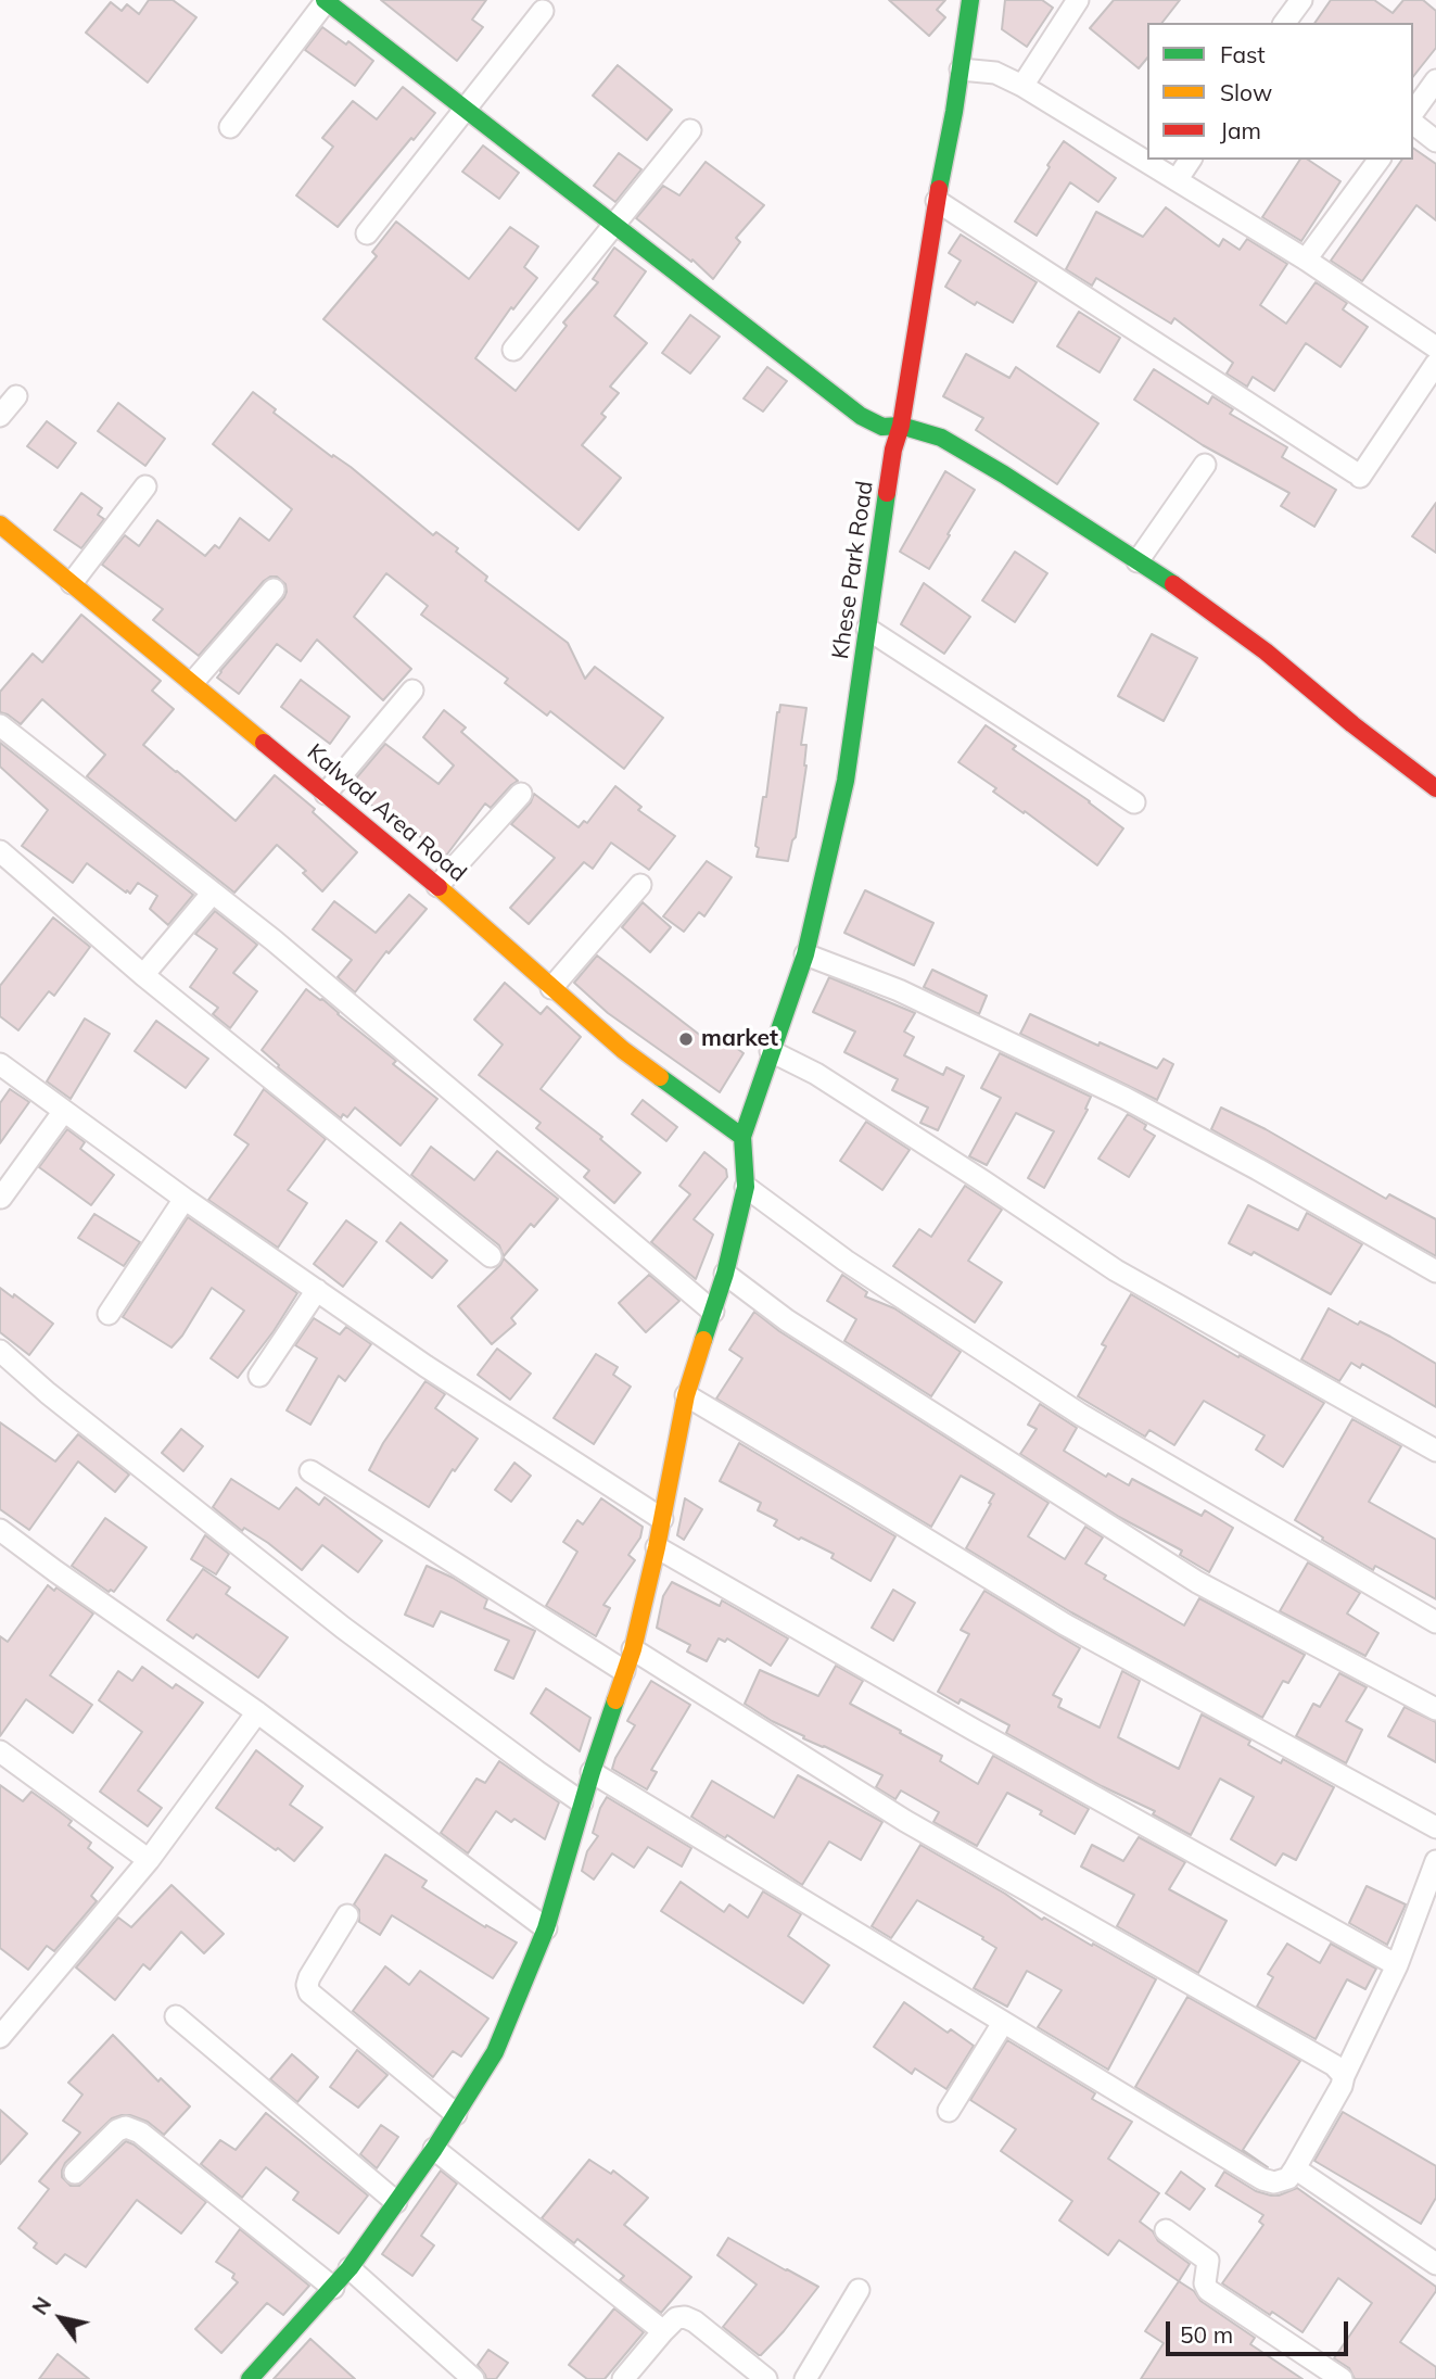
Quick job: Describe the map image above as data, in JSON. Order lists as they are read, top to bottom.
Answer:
{
  "streets": {
    "street": ["Khese Park Road", "Kalwad Area Road"]
  },
  "crossings": [
    ["Khese Park Road", "Kalwad Area Road"]
  ],
  "places": ["market"],
  "legend": ["Fast", "Slow", "Jam"],
  "scale_bar": "50 m",
  "north": "top left"
}
